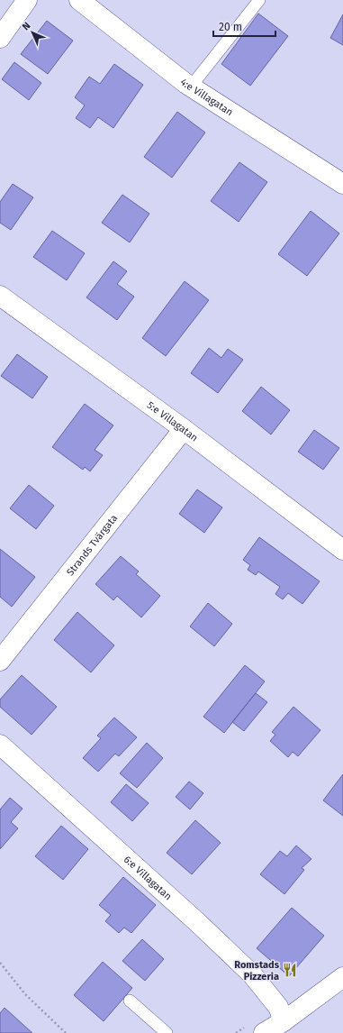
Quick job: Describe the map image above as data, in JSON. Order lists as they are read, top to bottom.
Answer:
{
  "streets": {
    "street": [
      "4:e Villagatan",
      "5:e Villagatan",
      "Strands Tvärgata",
      "6:e Villagatan"
    ]
  },
  "crossings": [
    ["5:e Villagatan", "Strands Tvärgata"]
  ],
  "places": {
    "restaurant": ["Romstads Pizzeria"]
  },
  "scale_bar": "20 m",
  "north": "top left"
}
